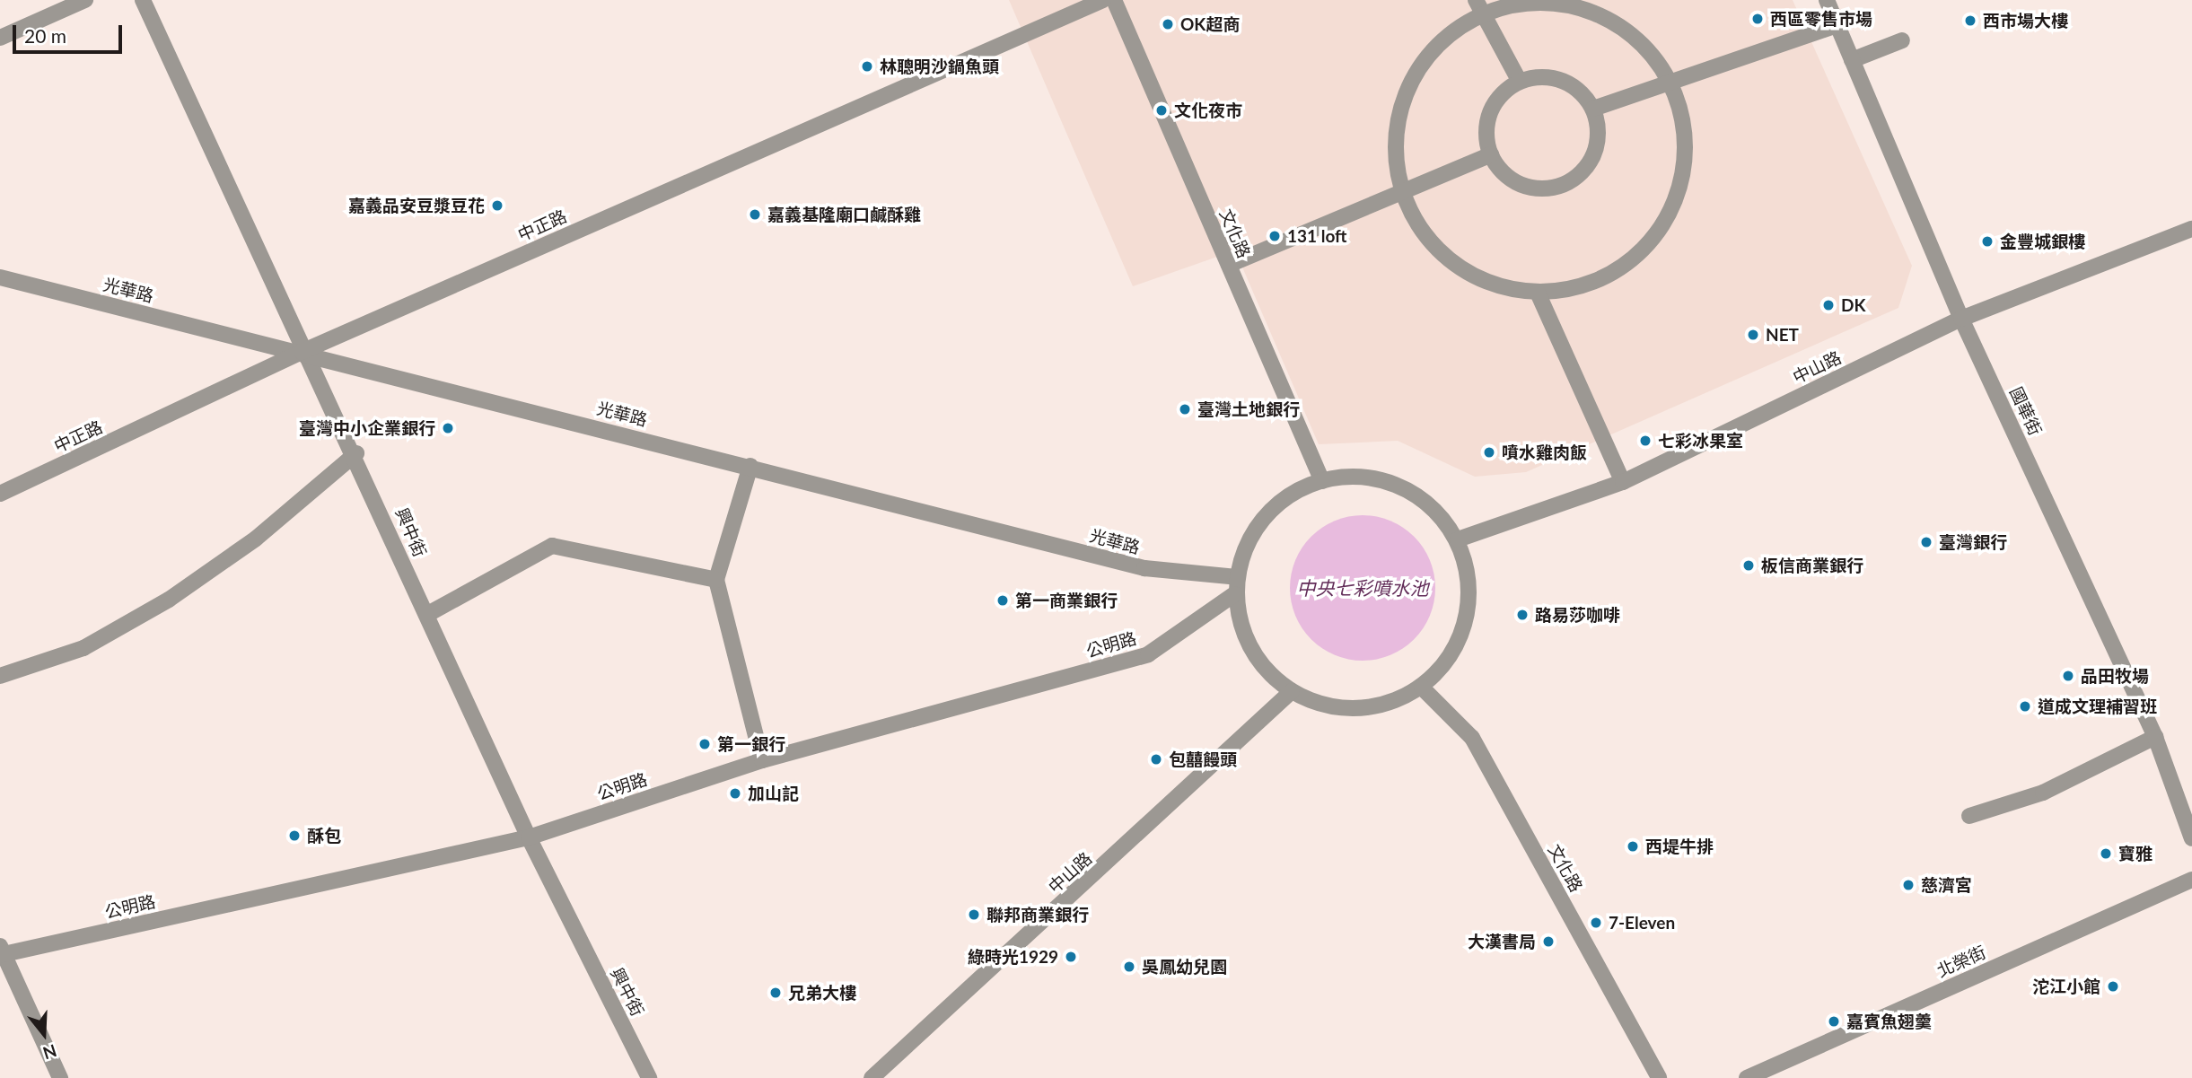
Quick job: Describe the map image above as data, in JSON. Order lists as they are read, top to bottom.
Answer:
{
  "streets": {
    "street": [
      "中正路",
      "文化路",
      "光華路",
      "中山路",
      "國華街",
      "興中街",
      "公明路",
      "北榮街"
    ]
  },
  "crossings": [
    ["中正路", "光華路"],
    ["中正路", "興中街"],
    ["光華路", "興中街"],
    ["中山路", "國華街"],
    ["興中街", "公明路"]
  ],
  "water": ["中央七彩噴水池"],
  "places": [
    "西區零售市場",
    "西市場大樓",
    "OK超商",
    "林聰明沙鍋魚頭",
    "文化夜市",
    "嘉義品安豆漿豆花",
    "嘉義基隆廟口鹹酥雞",
    "131 loft",
    "金豐城銀樓",
    "DK",
    "NET",
    "臺灣土地銀行",
    "臺灣中小企業銀行",
    "七彩冰果室",
    "噴水雞肉飯",
    "臺灣銀行",
    "板信商業銀行",
    "第一商業銀行",
    "路易莎咖啡",
    "品田牧場",
    "道成文理補習班",
    "第一銀行",
    "包囍饅頭",
    "加山記",
    "酥包",
    "西堤牛排",
    "寶雅",
    "慈濟宮",
    "聯邦商業銀行",
    "7-Eleven",
    "大漢書局",
    "綠時光1929",
    "吳鳳幼兒園",
    "沱江小館",
    "兄弟大樓",
    "嘉賓魚翅羹"
  ],
  "scale_bar": "20 m",
  "north": "bottom"
}
